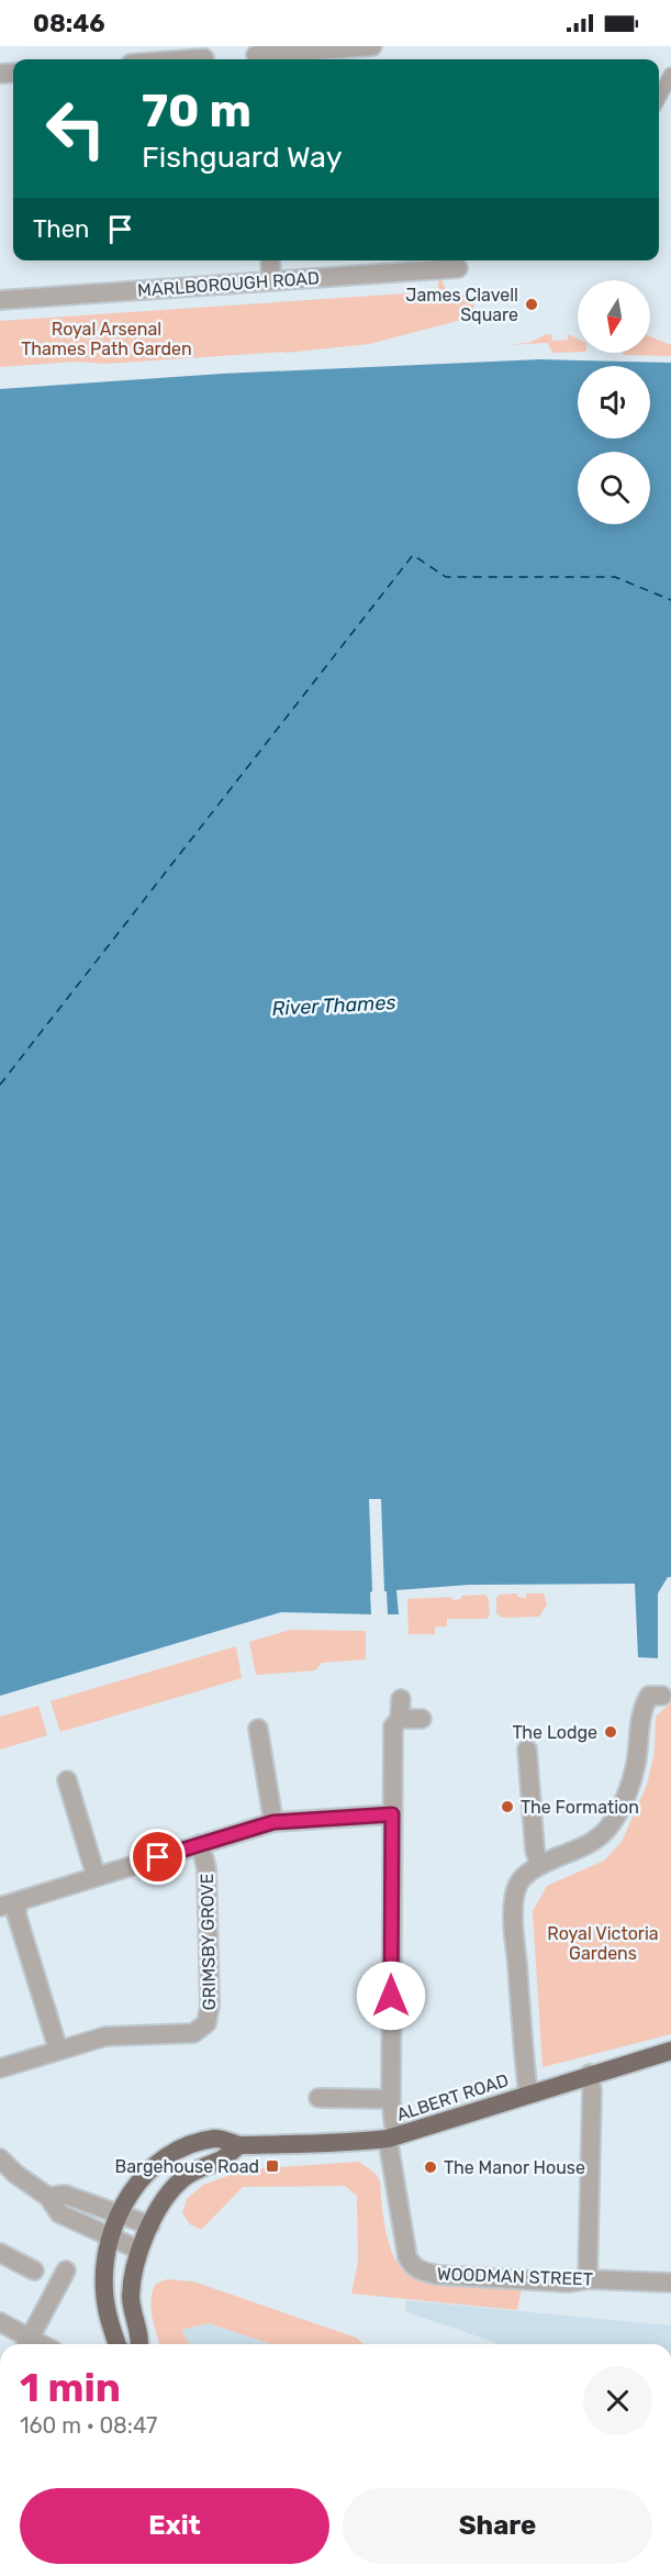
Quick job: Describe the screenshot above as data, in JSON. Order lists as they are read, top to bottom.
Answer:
{
  "streets": {
    "highway": ["ALBERT ROAD"],
    "street": ["MARLBOROUGH ROAD", "GRIMSBY GROVE", "WOODMAN STREET"]
  },
  "crossings": [
    ["ALBERT ROAD", "WOODMAN STREET"]
  ],
  "water": ["River Thames"],
  "parks": ["Royal Arsenal Thames Path Garden", "Royal Victoria Gardens"],
  "places": {
    "other": [
      "James Clavell Square",
      "The Lodge",
      "The Formation",
      "The Manor House"
    ],
    "transit": ["Bargehouse Road"]
  },
  "north": "bottom",
  "page": {
    "status": "08:46",
    "turn": ["70 m", "Fishguard Way"],
    "then": "Then",
    "heading": ["1 min", "160 m · 08:47"],
    "buttons": ["Exit", "Share"]
  }
}
